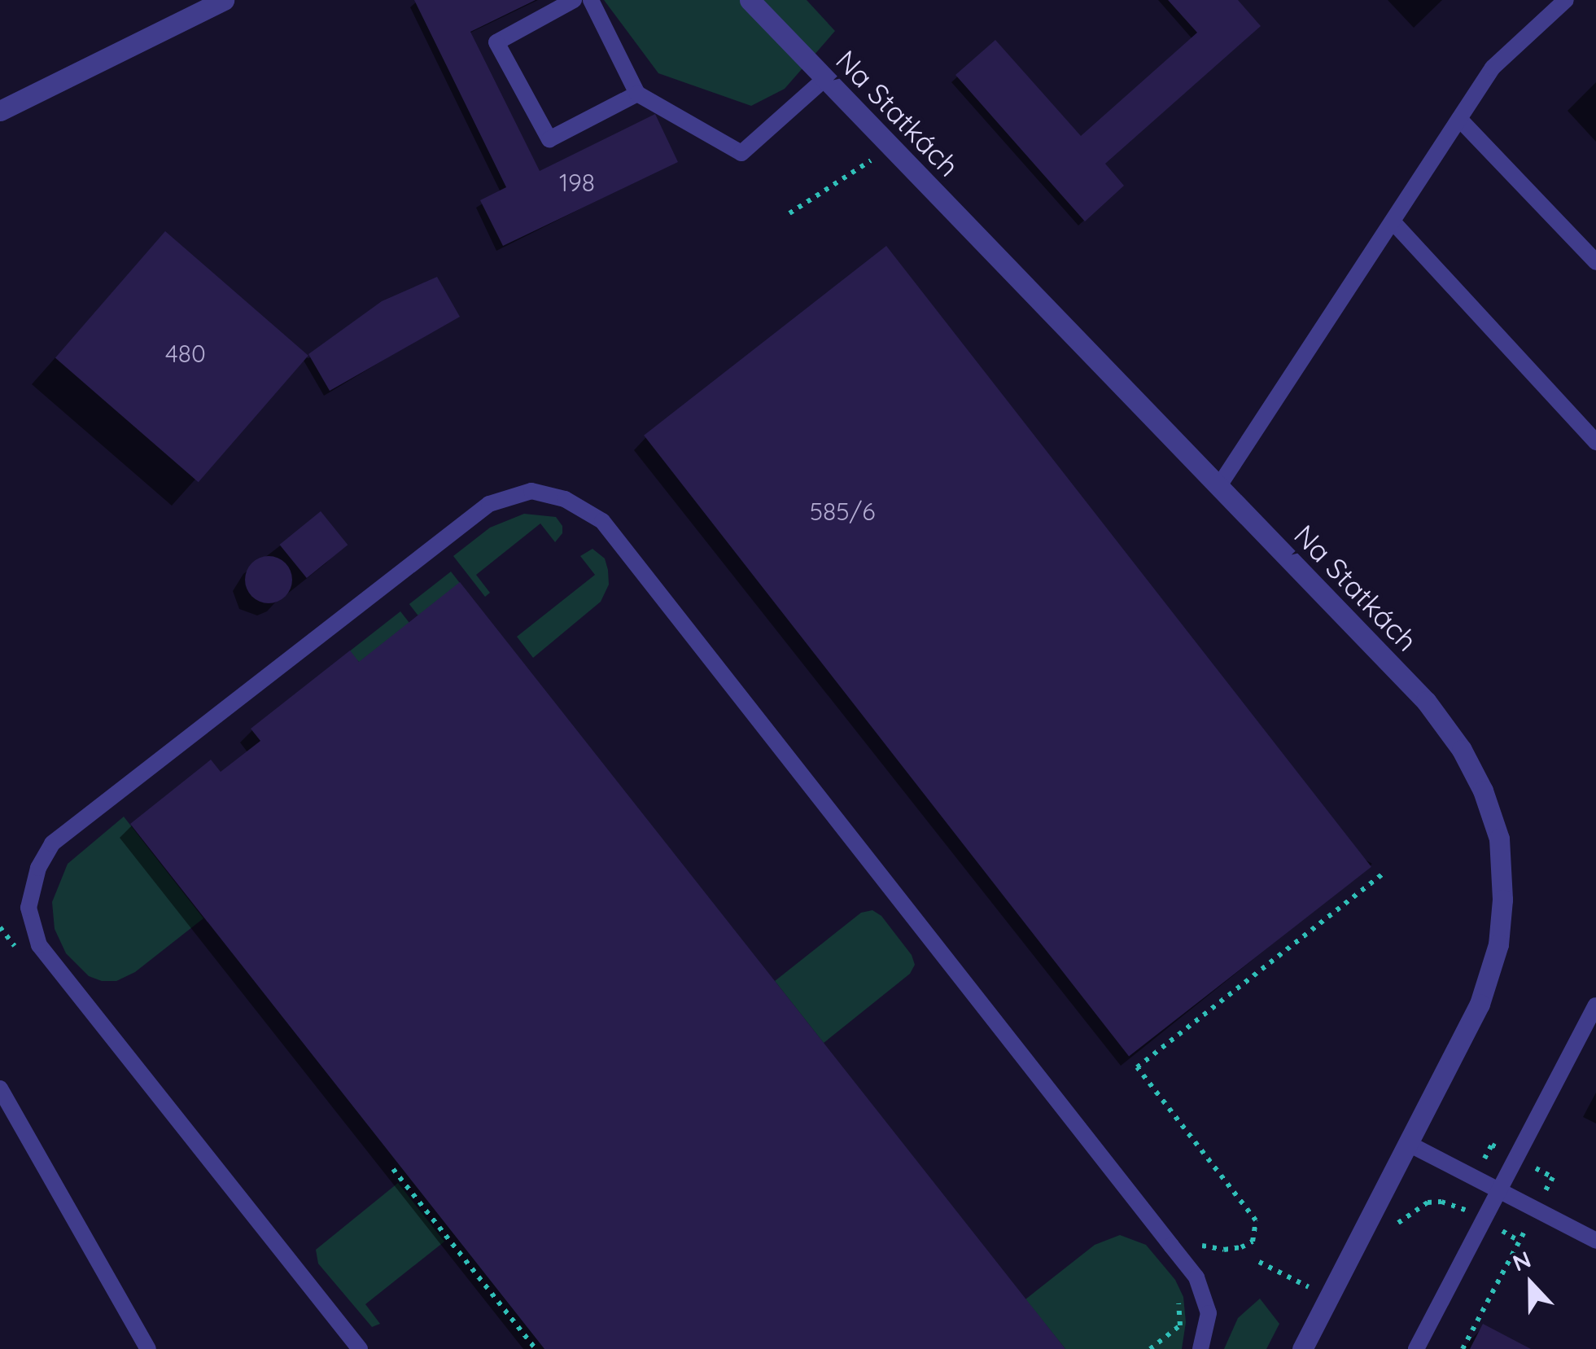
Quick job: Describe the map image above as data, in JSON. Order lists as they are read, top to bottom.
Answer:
{
  "streets": {
    "street": ["Na Statkách"]
  },
  "house_numbers": ["198", "480", "585/6"],
  "north": "top"
}
